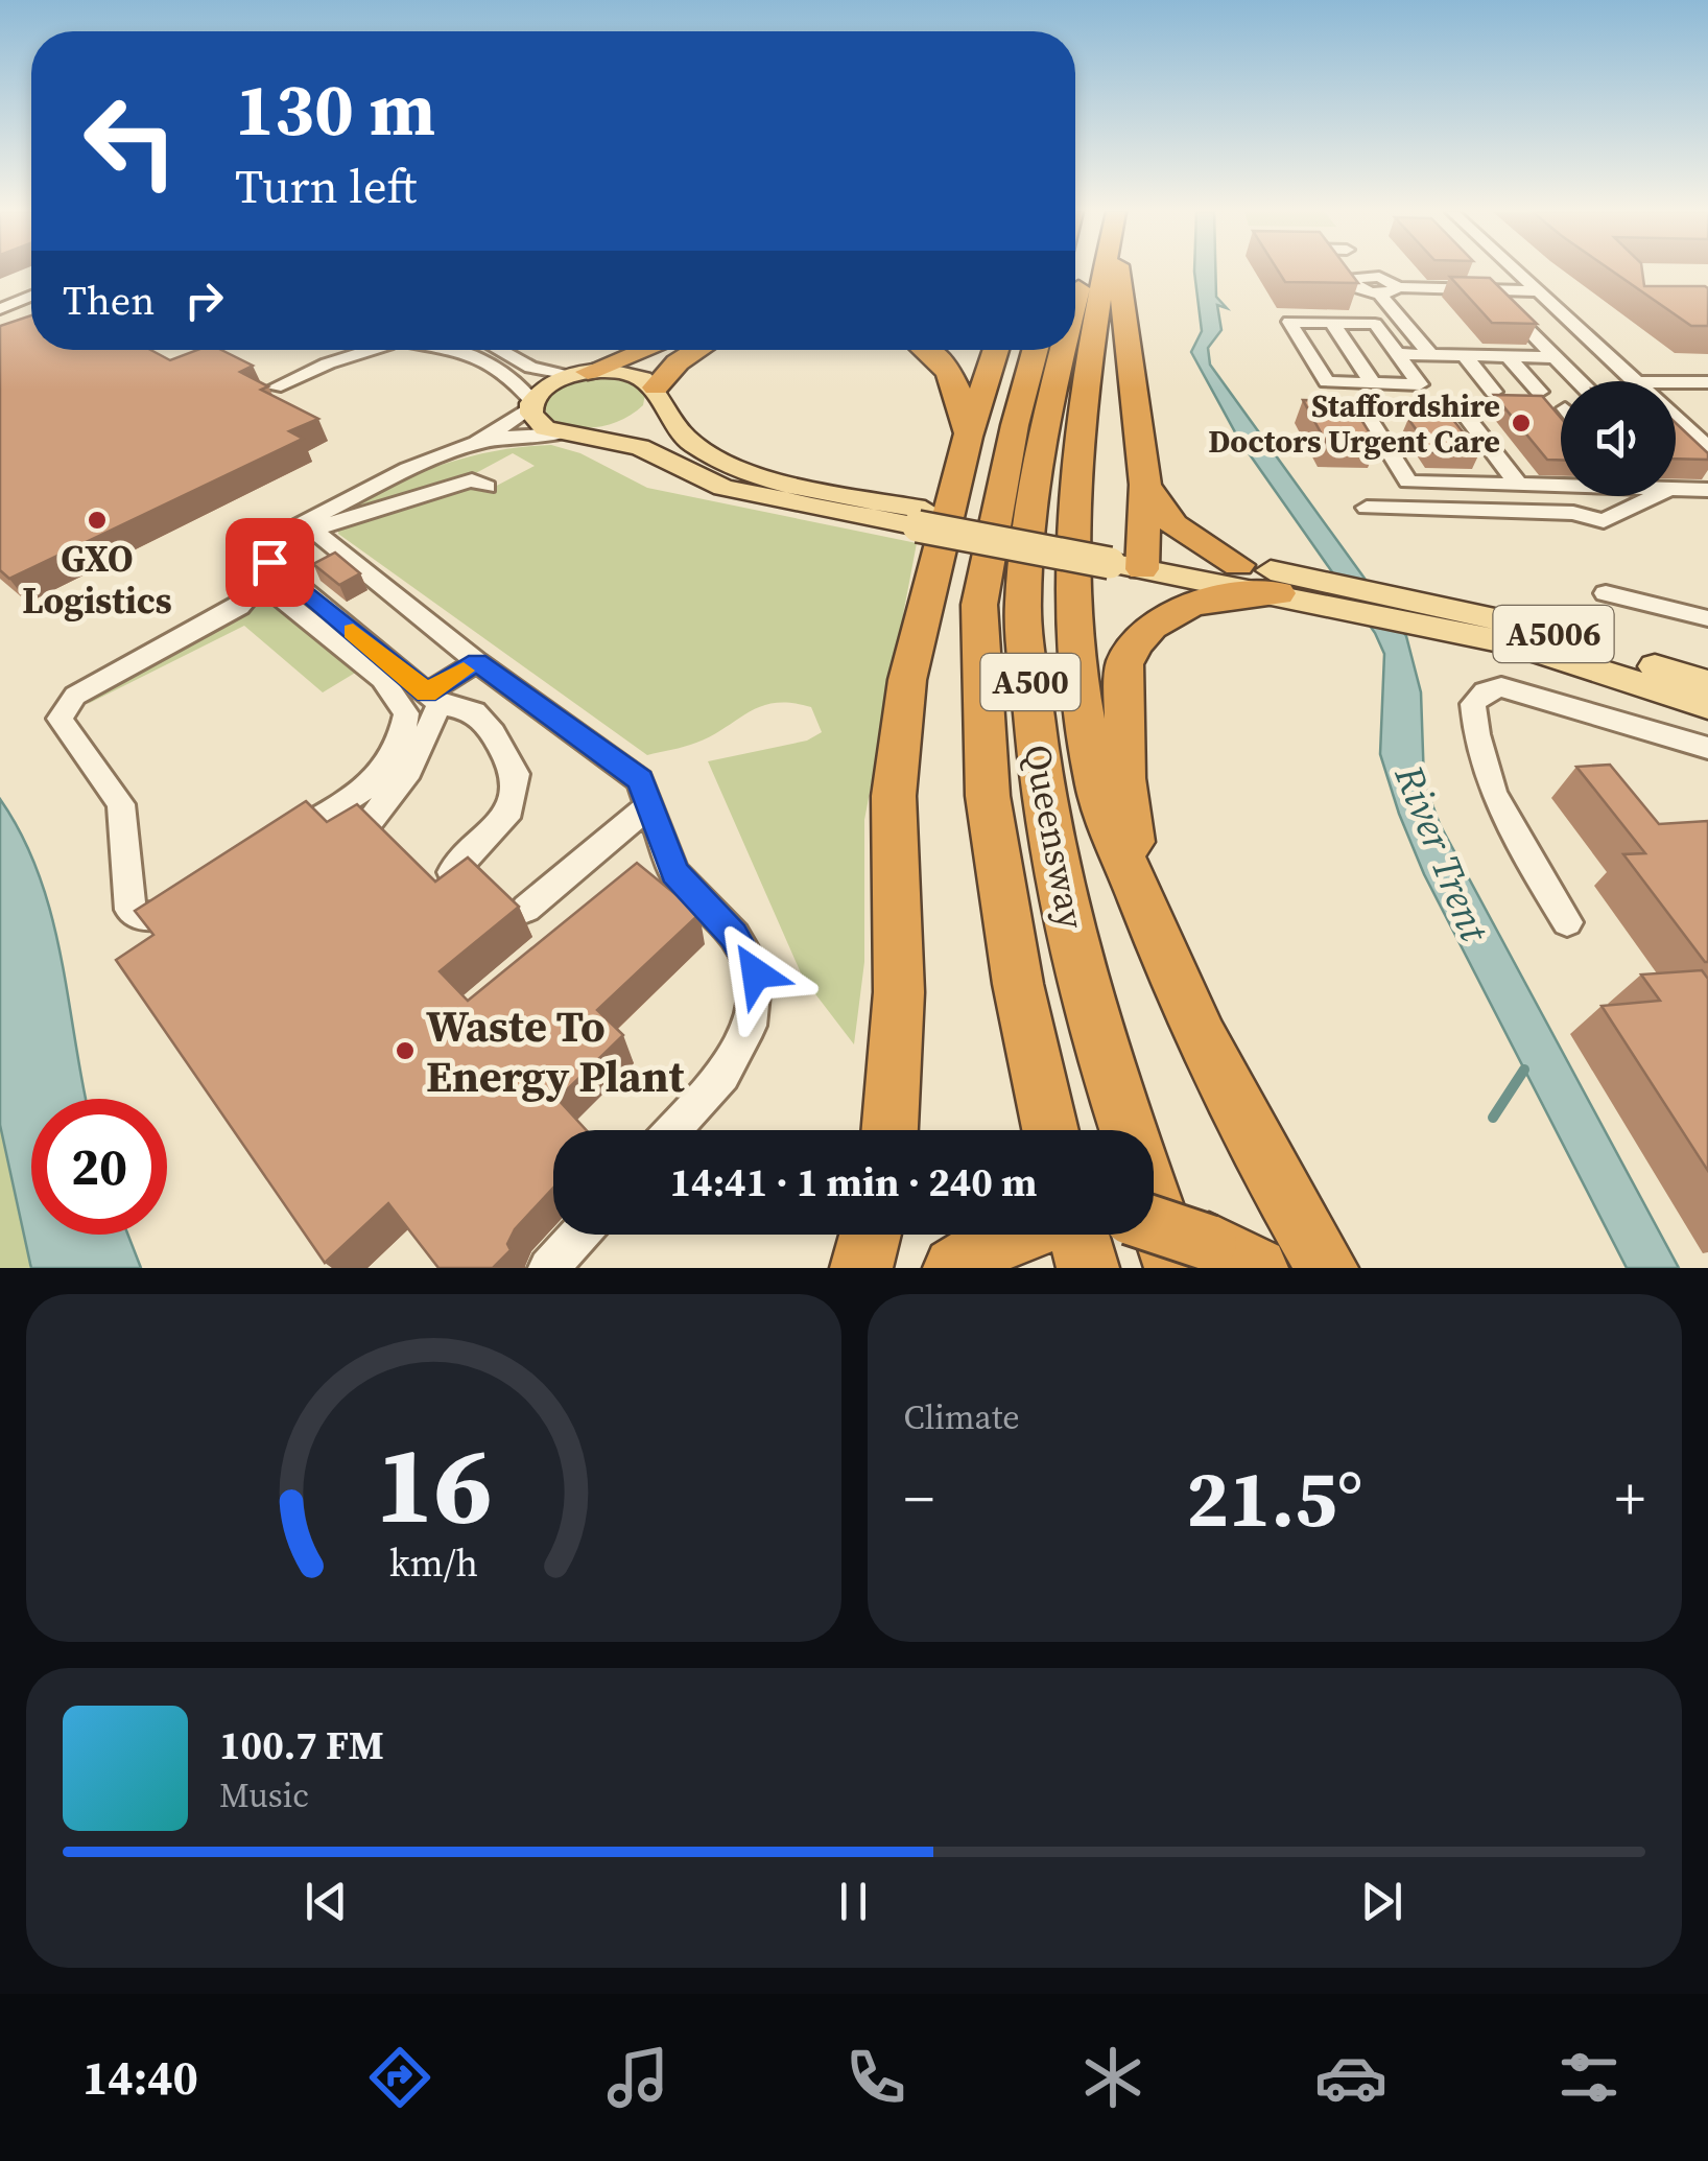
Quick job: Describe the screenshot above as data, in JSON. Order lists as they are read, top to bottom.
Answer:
{
  "streets": {
    "highway": ["A500", "Queensway"],
    "main road": ["A5006"]
  },
  "water": ["River Trent"],
  "places": ["Staffordshire Doctors Urgent Care", "GXO Logistics", "Waste To Energy Plant"],
  "page": {
    "turn": ["130 m", "Turn left"],
    "then": "Then",
    "limit": "20",
    "trip": "14:41 · 1 min · 240 m",
    "tile": "Climate",
    "heat": ["−", "21.5°", "+"],
    "song": ["100.7 FM", "Music"],
    "tabs": "14:40",
    "gauge": ["16", "km/h"]
  }
}
